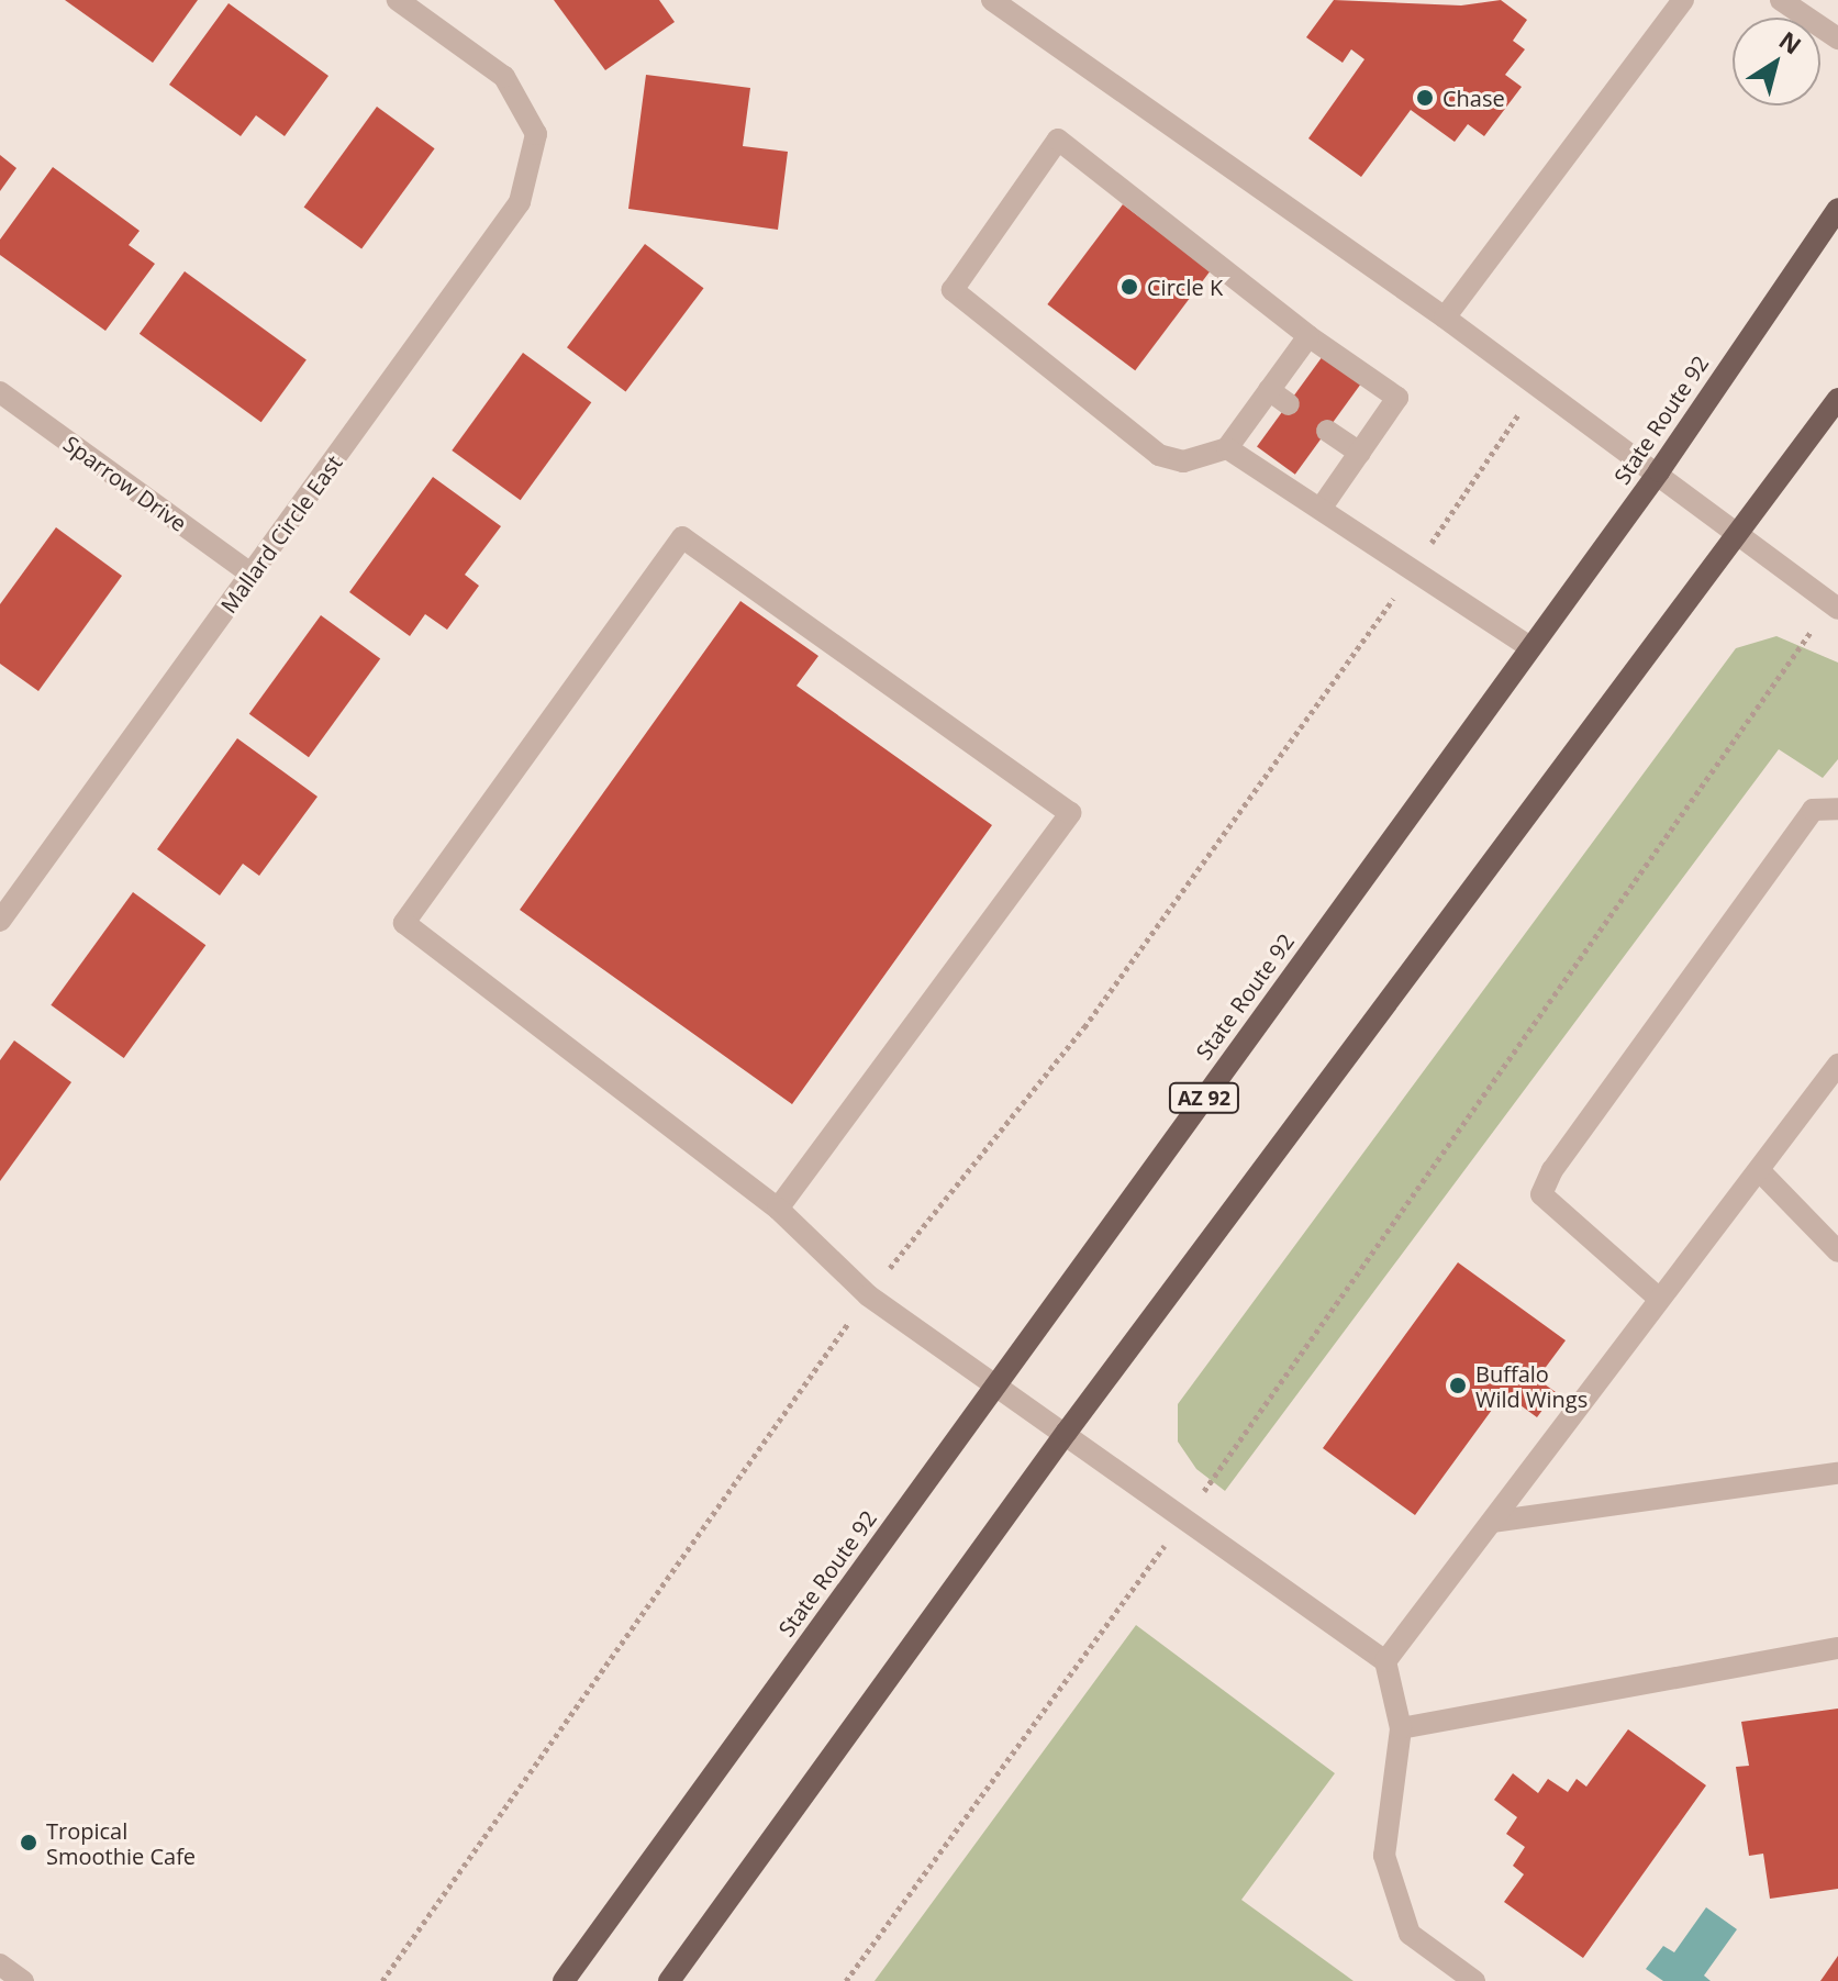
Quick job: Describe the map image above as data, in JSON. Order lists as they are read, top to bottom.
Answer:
{
  "streets": {
    "main road": ["State Route 92", "AZ 92"],
    "street": ["Sparrow Drive", "Mallard Circle East"]
  },
  "crossings": [
    ["Sparrow Drive", "Mallard Circle East"]
  ],
  "places": [
    "Chase",
    "Circle K",
    "Buffalo Wild Wings",
    "Tropical Smoothie Cafe"
  ],
  "north": "top right"
}
